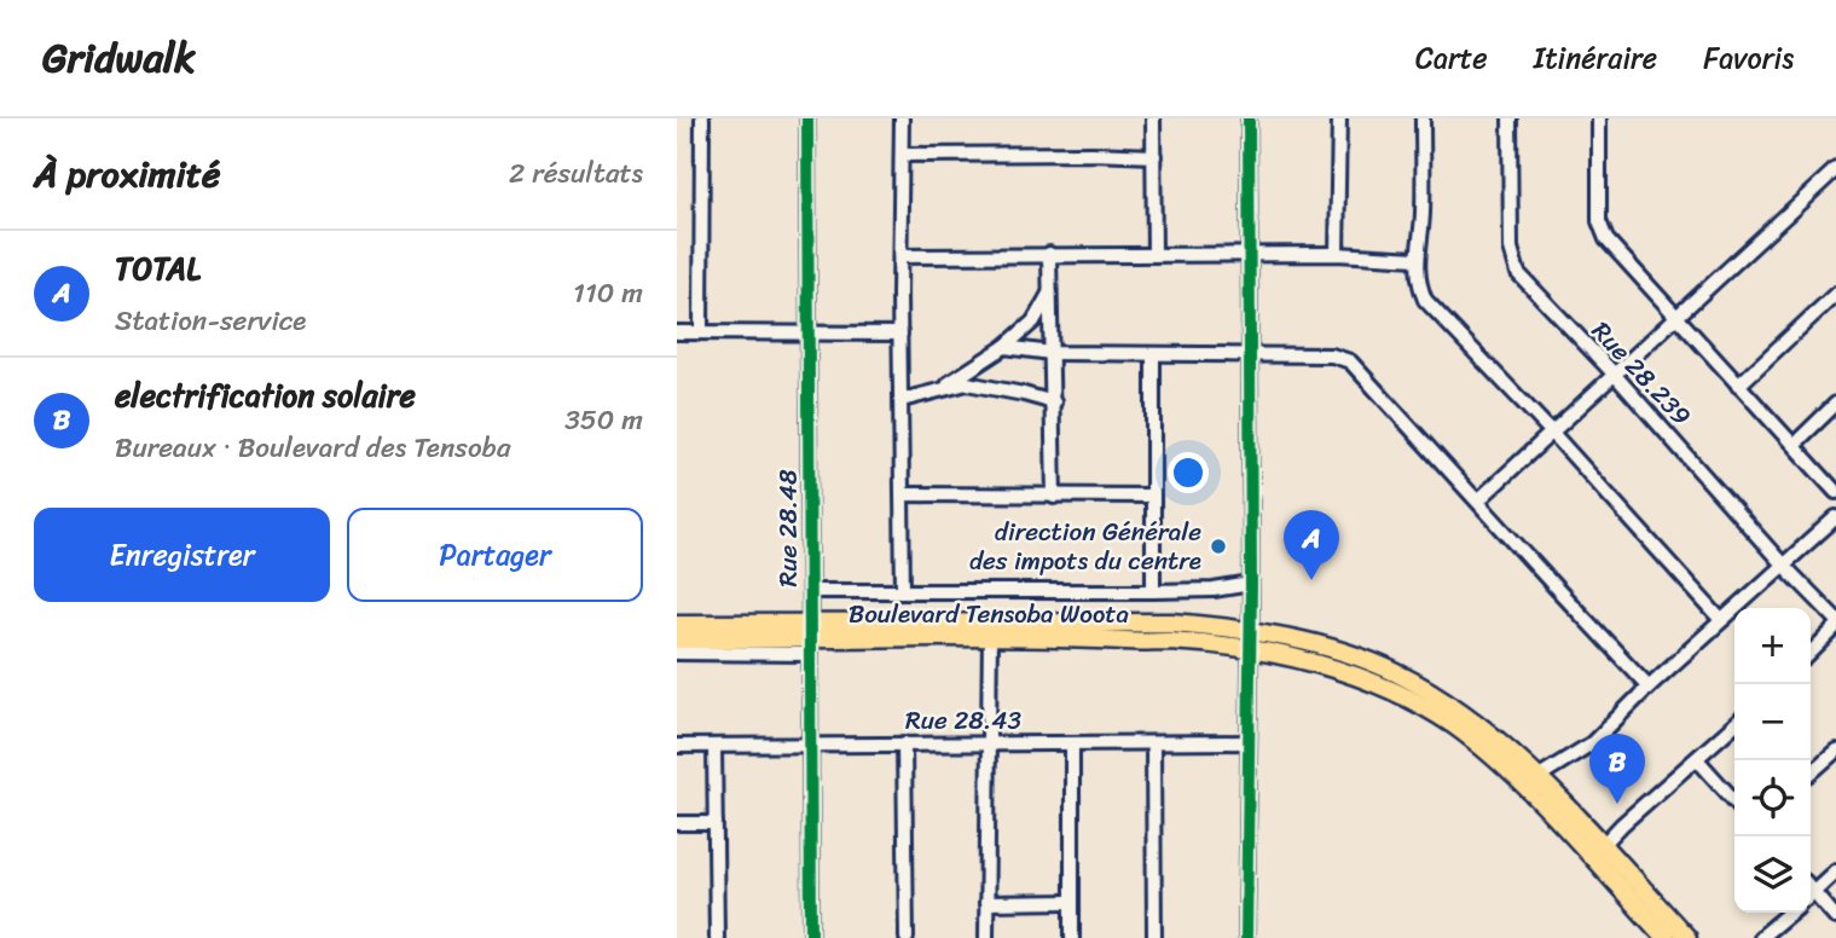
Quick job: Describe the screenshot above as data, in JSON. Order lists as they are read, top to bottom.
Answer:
{
  "streets": {
    "main road": ["Boulevard Tensoba Woota"],
    "street": ["Rue 28.239", "Rue 28.48", "Rue 28.43"]
  },
  "crossings": [
    ["Rue 28.48", "Boulevard Tensoba Woota"],
    ["Rue 28.48", "Rue 28.43"]
  ],
  "places": ["direction Générale des impots du centre"],
  "page": {
    "header": "Gridwalk",
    "nav": ["Carte", "Itinéraire", "Favoris"],
    "heading": ["À proximité", "2 résultats"],
    "list": [
      {
        "mark": "A",
        "name": "TOTAL",
        "note": "Station-service",
        "value": "110 m"
      },
      {
        "mark": "B",
        "name": "electrification solaire",
        "note": "Bureaux · Boulevard des Tensoba",
        "value": "350 m"
      }
    ],
    "buttons": ["Enregistrer", "Partager"],
    "pins": ["A", "B"],
    "map_buttons": ["+", "−"]
  }
}
